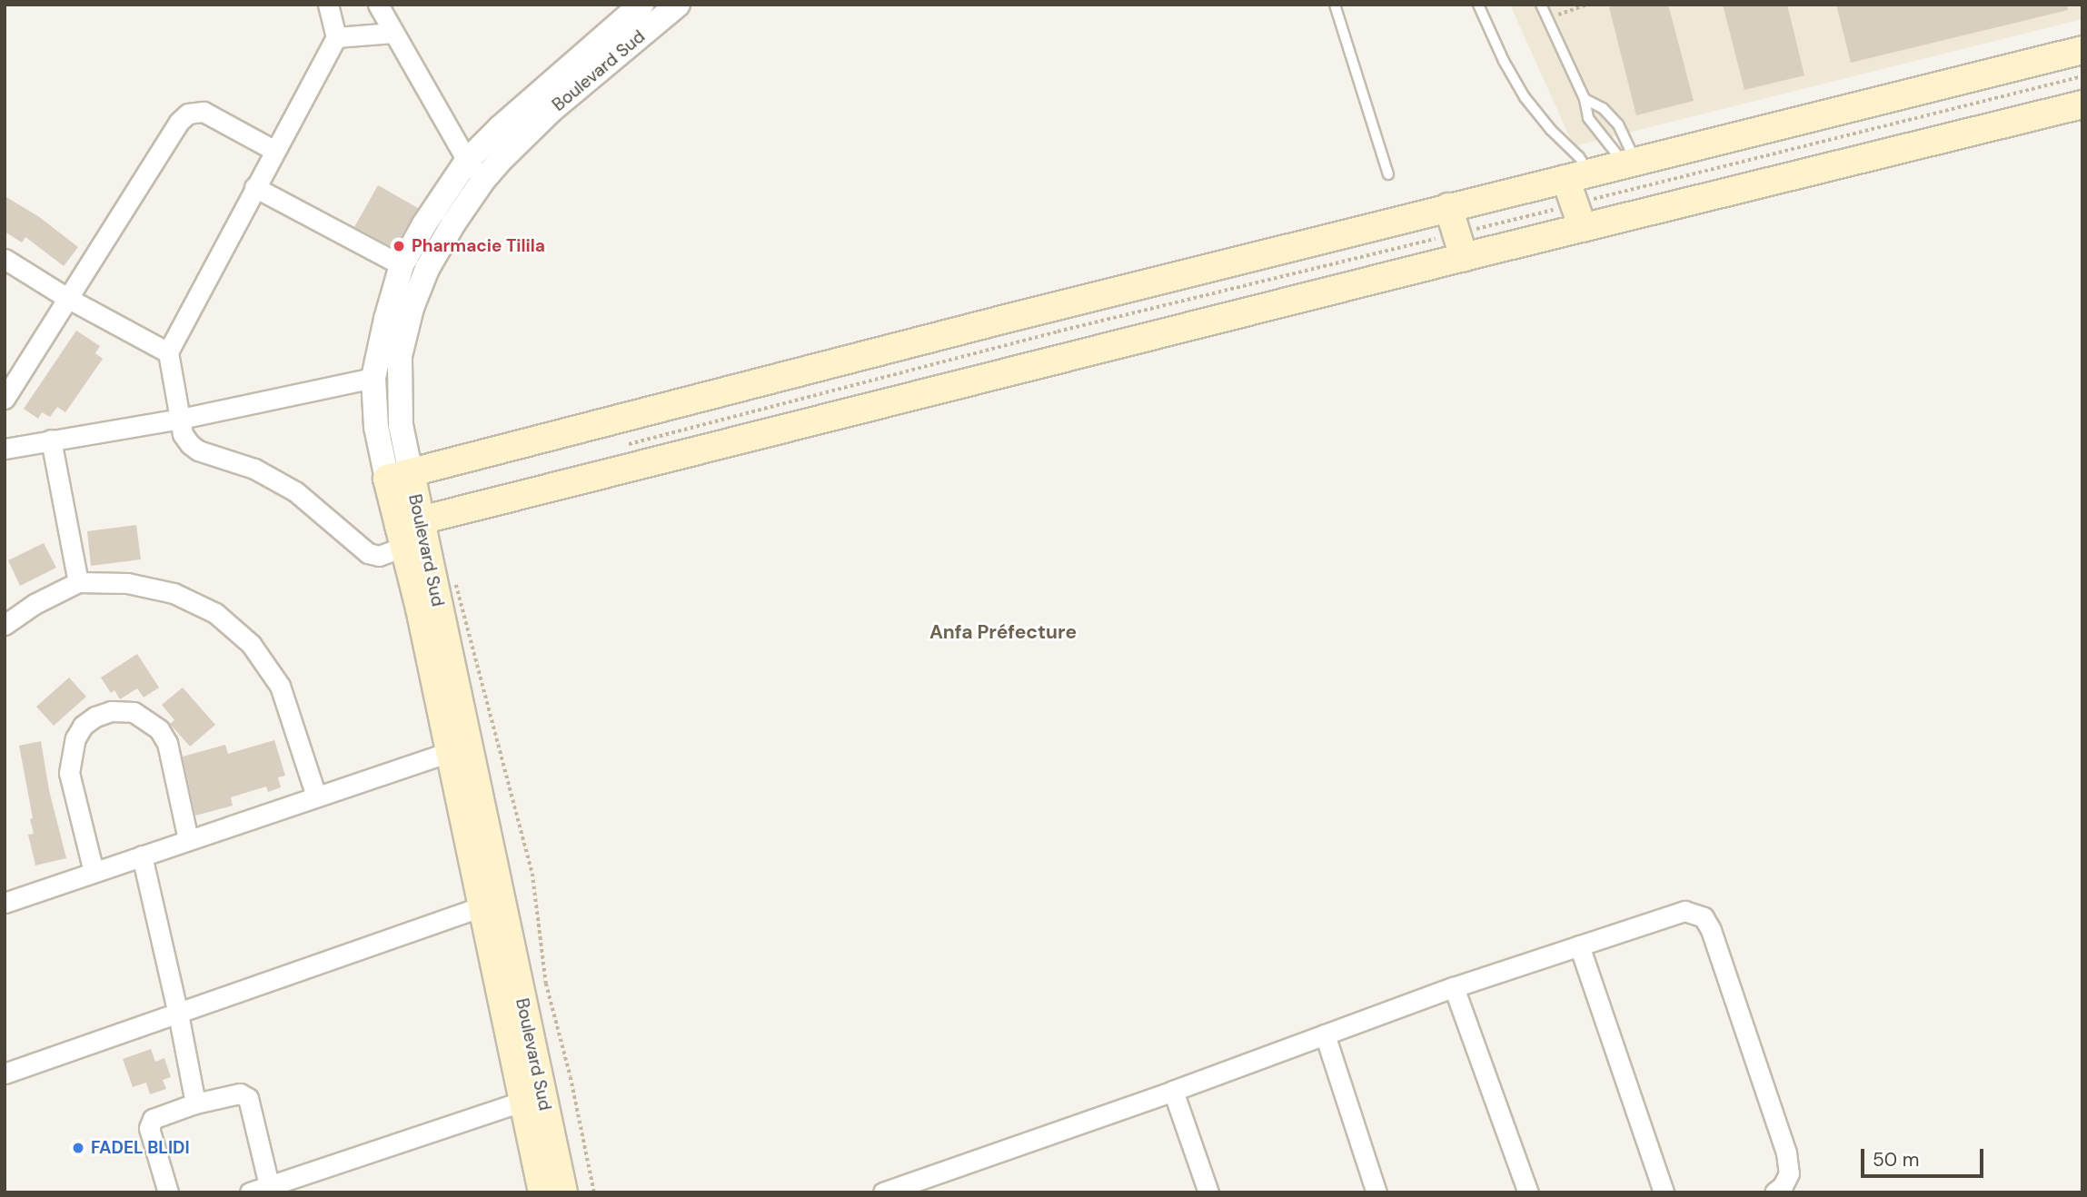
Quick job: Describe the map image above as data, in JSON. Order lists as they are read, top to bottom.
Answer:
{
  "streets": {
    "main road": ["Boulevard Sud"]
  },
  "districts": ["Anfa Préfecture"],
  "places": ["Pharmacie Tilila", "FADEL BLIDI"],
  "scale_bar": "50 m"
}
